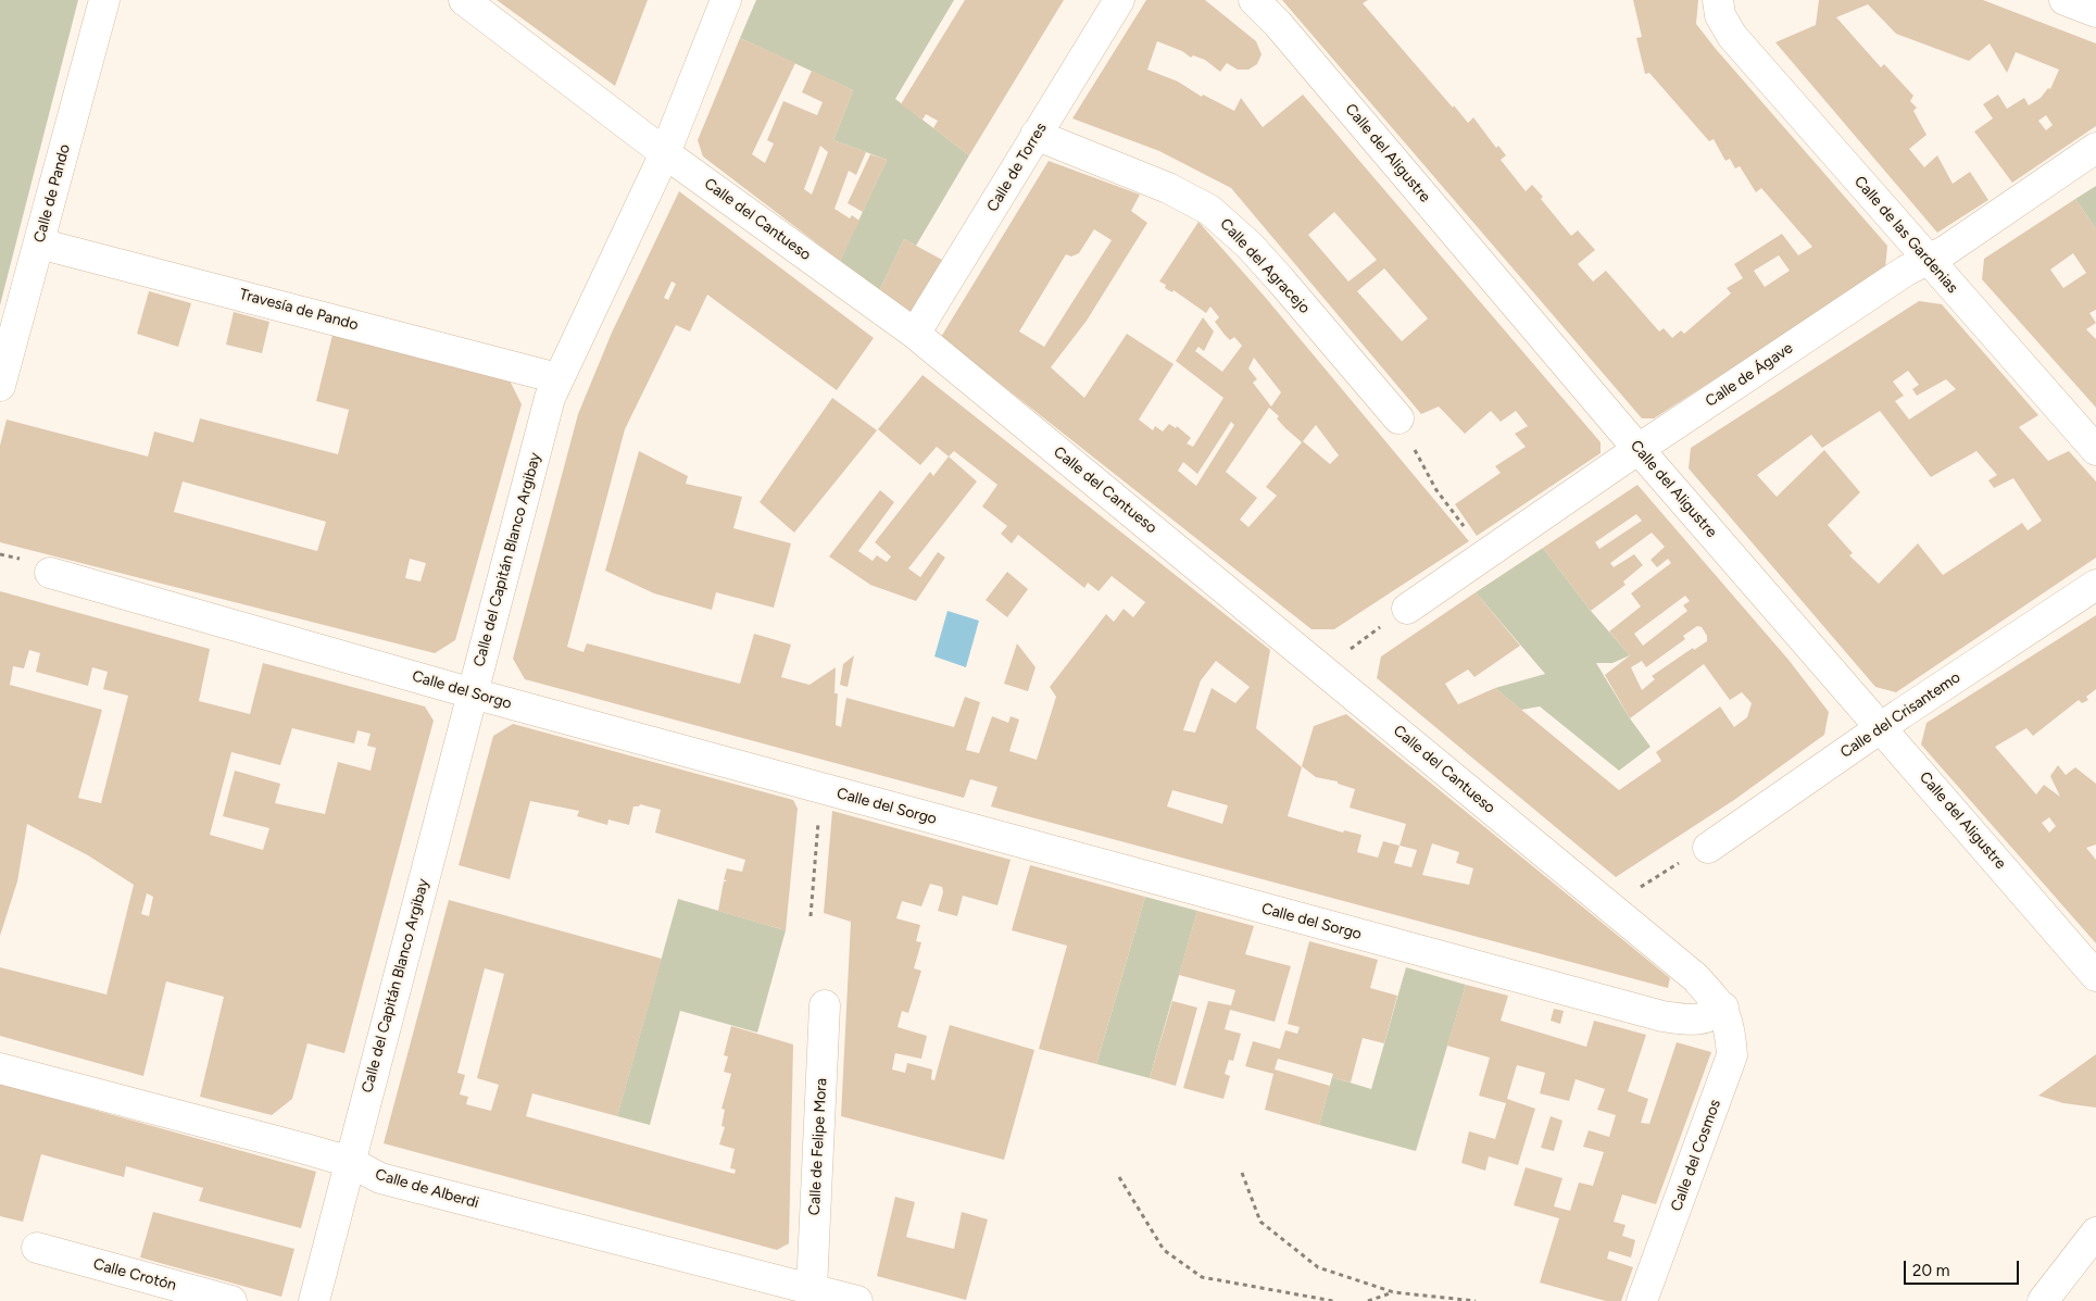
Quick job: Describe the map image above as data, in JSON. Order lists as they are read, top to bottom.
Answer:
{
  "streets": {
    "street": [
      "Calle del Aligustre",
      "Calle de Torres",
      "Calle de Pando",
      "Calle del Cantueso",
      "Calle de las Gardenias",
      "Calle del Agracejo",
      "Travesía de Pando",
      "Calle de Ágave",
      "Calle del Capitán Blanco Argibay",
      "Calle del Sorgo",
      "Calle del Crisantemo",
      "Calle de Felipe Mora",
      "Calle del Cosmos",
      "Calle de Alberdi",
      "Calle Crotón"
    ]
  },
  "crossings": [
    ["Calle del Aligustre", "Calle de Ágave"],
    ["Calle del Aligustre", "Calle del Crisantemo"],
    ["Calle de Torres", "Calle del Cantueso"],
    ["Calle de Torres", "Calle del Agracejo"],
    ["Calle de Pando", "Travesía de Pando"],
    ["Calle del Cantueso", "Calle del Capitán Blanco Argibay"],
    ["Calle del Cantueso", "Calle del Sorgo"],
    ["Calle del Cantueso", "Calle del Cosmos"],
    ["Calle de las Gardenias", "Calle de Ágave"],
    ["Travesía de Pando", "Calle del Capitán Blanco Argibay"],
    ["Calle del Capitán Blanco Argibay", "Calle del Sorgo"],
    ["Calle del Capitán Blanco Argibay", "Calle de Alberdi"],
    ["Calle del Sorgo", "Calle del Cosmos"],
    ["Calle de Felipe Mora", "Calle de Alberdi"]
  ],
  "scale_bar": "20 m"
}
